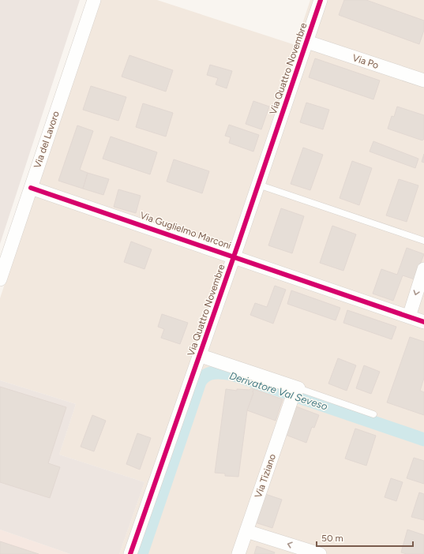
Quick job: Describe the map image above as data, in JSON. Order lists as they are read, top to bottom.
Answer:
{
  "streets": {
    "street": [
      "Via Po",
      "Via Quattro Novembre",
      "Via del Lavoro",
      "Via Guglielmo Marconi",
      "Via Tiziano"
    ]
  },
  "crossings": [
    ["Via Po", "Via Quattro Novembre"],
    ["Via Quattro Novembre", "Via Guglielmo Marconi"],
    ["Via del Lavoro", "Via Guglielmo Marconi"]
  ],
  "water": ["Derivatore Val Seveso"],
  "scale_bar": "50 m"
}
